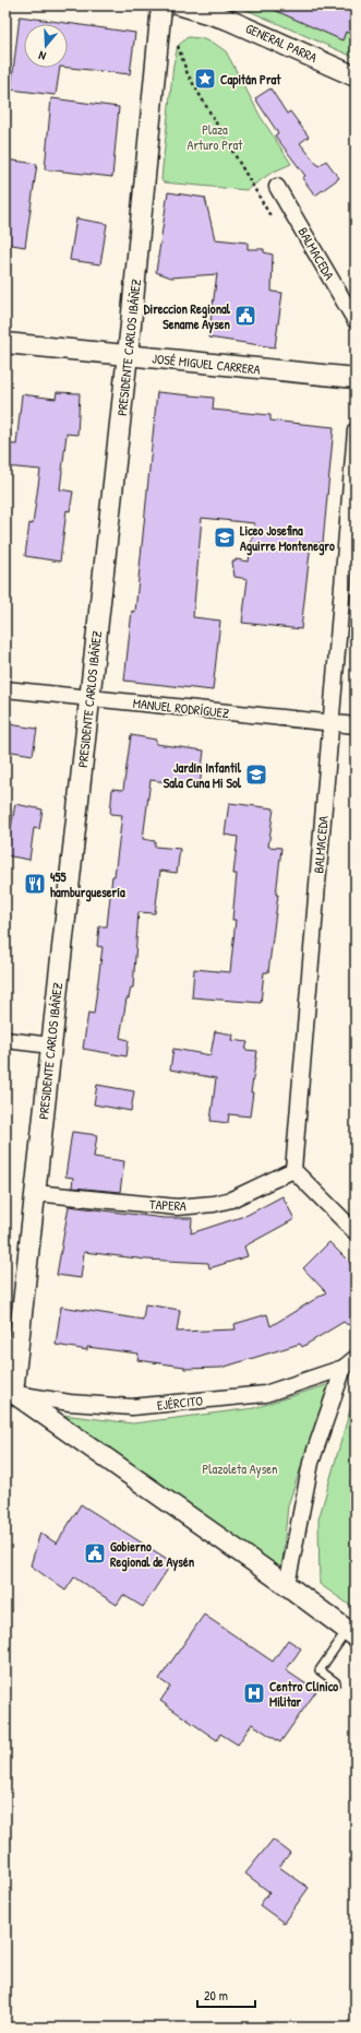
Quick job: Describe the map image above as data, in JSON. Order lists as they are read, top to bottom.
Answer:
{
  "streets": {
    "street": [
      "GENERAL PARRA",
      "BALMACEDA",
      "PRESIDENTE CARLOS IBÁÑEZ",
      "JOSÉ MIGUEL CARRERA",
      "MANUEL RODRÍGUEZ",
      "TAPERA",
      "EJÉRCITO"
    ]
  },
  "crossings": [
    ["BALMACEDA", "MANUEL RODRÍGUEZ"],
    ["BALMACEDA", "TAPERA"],
    ["PRESIDENTE CARLOS IBÁÑEZ", "JOSÉ MIGUEL CARRERA"],
    ["PRESIDENTE CARLOS IBÁÑEZ", "MANUEL RODRÍGUEZ"],
    ["PRESIDENTE CARLOS IBÁÑEZ", "TAPERA"],
    ["PRESIDENTE CARLOS IBÁÑEZ", "EJÉRCITO"]
  ],
  "parks": ["Plaza Arturo Prat", "Plazoleta Aysen"],
  "places": {
    "place": ["Capitán Prat"],
    "public building": ["Direccion Regional Sename Aysen", "Gobierno Regional de Aysén"],
    "school or university": ["Liceo Josefina Aguirre Montenegro", "Jardín Infantil Sala Cuna Mi Sol"],
    "restaurant": ["455 hamburguesería"],
    "hospital": ["Centro Clínico Militar"]
  },
  "scale_bar": "20 m",
  "north": "bottom"
}
